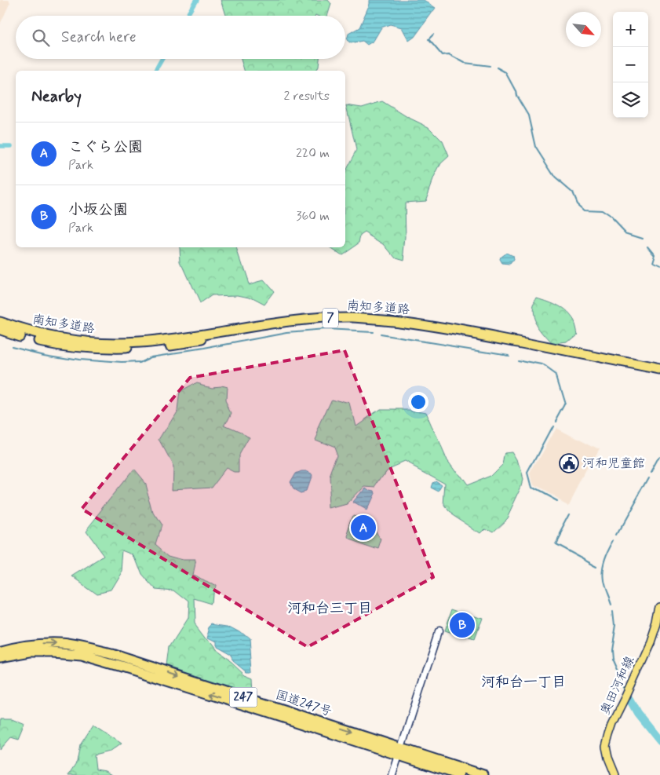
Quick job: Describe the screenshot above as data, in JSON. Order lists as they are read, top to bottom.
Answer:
{
  "streets": {
    "highway": [
      "南知多道路",
      "7",
      "247",
      "国道247号"
    ],
    "main road": ["奥田河和線"]
  },
  "districts": ["河和台三丁目", "河和台一丁目"],
  "places": {
    "public building": ["河和児童館"]
  },
  "north": "bottom right",
  "page": {
    "map_buttons": ["+", "−"],
    "search": "Search here",
    "heading": ["Nearby", "2 results"],
    "list": [
      {
        "mark": "A",
        "name": "こぐら公園",
        "note": "Park",
        "value": "220 m"
      },
      {
        "mark": "B",
        "name": "小坂公園",
        "note": "Park",
        "value": "360 m"
      }
    ],
    "pins": ["A", "B"]
  }
}
